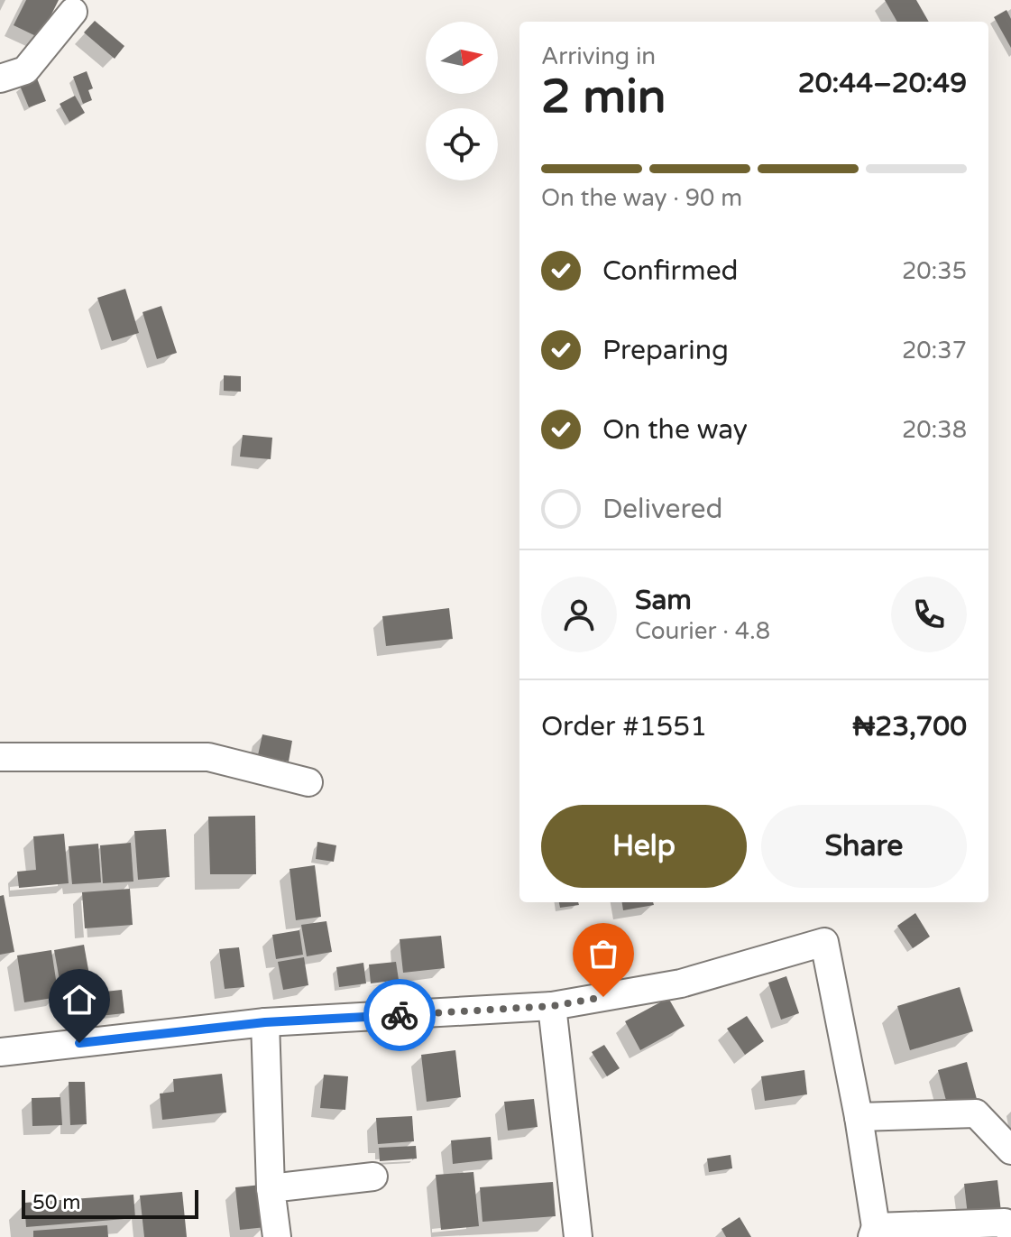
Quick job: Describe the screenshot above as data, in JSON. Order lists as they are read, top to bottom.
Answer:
{
  "scale_bar": "50 m",
  "north": "right",
  "page": {
    "heading": ["2 min", "Arriving in", "20:44–20:49"],
    "panel": [
      "Sam",
      "Courier · 4.8",
      "Order #1551",
      "₦23,700"
    ],
    "bar": "On the way · 90 m",
    "list": [
      ["Confirmed", "20:35"],
      ["Preparing", "20:37"],
      ["On the way", "20:38"],
      "Delivered"
    ],
    "buttons": ["Help", "Share"],
    "scale": "50 m"
  }
}
